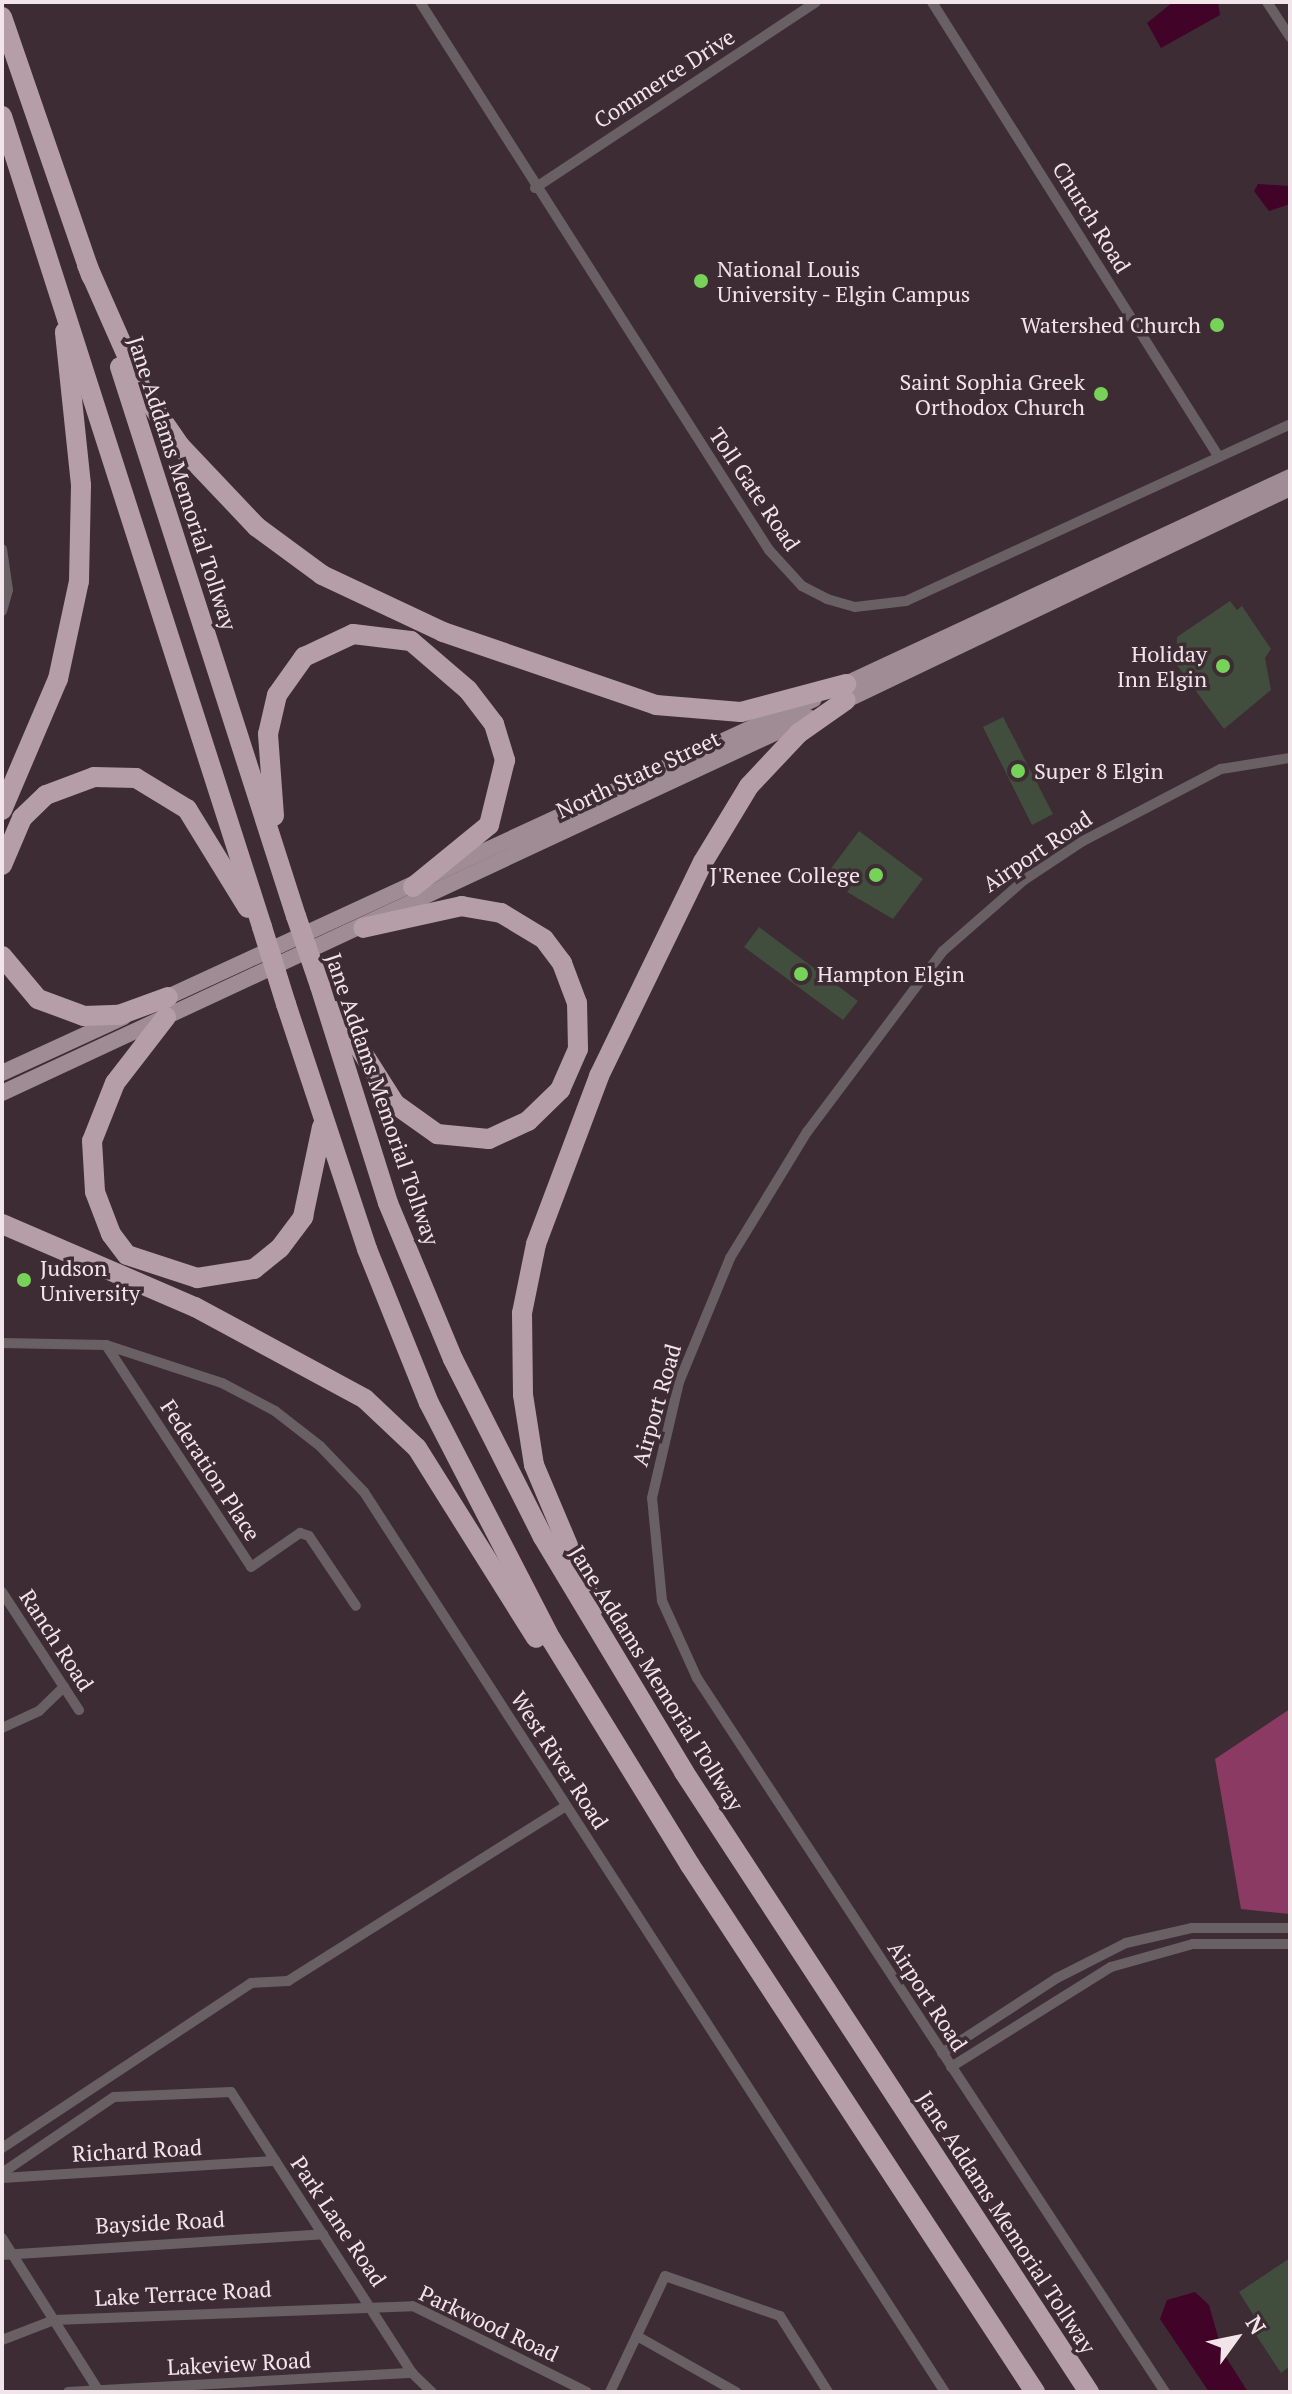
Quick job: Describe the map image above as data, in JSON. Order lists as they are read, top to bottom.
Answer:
{
  "streets": {
    "highway": ["Jane Addams Memorial Tollway"],
    "main road": ["North State Street"],
    "street": [
      "Commerce Drive",
      "Church Road",
      "Toll Gate Road",
      "Airport Road",
      "Federation Place",
      "Ranch Road",
      "West River Road",
      "Richard Road",
      "Park Lane Road",
      "Bayside Road",
      "Lake Terrace Road",
      "Parkwood Road",
      "Lakeview Road"
    ]
  },
  "crossings": [
    ["Commerce Drive", "Toll Gate Road"],
    ["Church Road", "Toll Gate Road"],
    ["Federation Place", "West River Road"],
    ["Richard Road", "Park Lane Road"],
    ["Park Lane Road", "Bayside Road"],
    ["Park Lane Road", "Lake Terrace Road"],
    ["Park Lane Road", "Parkwood Road"],
    ["Park Lane Road", "Lakeview Road"],
    ["Lake Terrace Road", "Parkwood Road"]
  ],
  "places": [
    "National Louis University - Elgin Campus",
    "Watershed Church",
    "Saint Sophia Greek Orthodox Church",
    "Holiday Inn Elgin",
    "Super 8 Elgin",
    "J'Renee College",
    "Hampton Elgin",
    "Judson University"
  ],
  "north": "top right"
}
